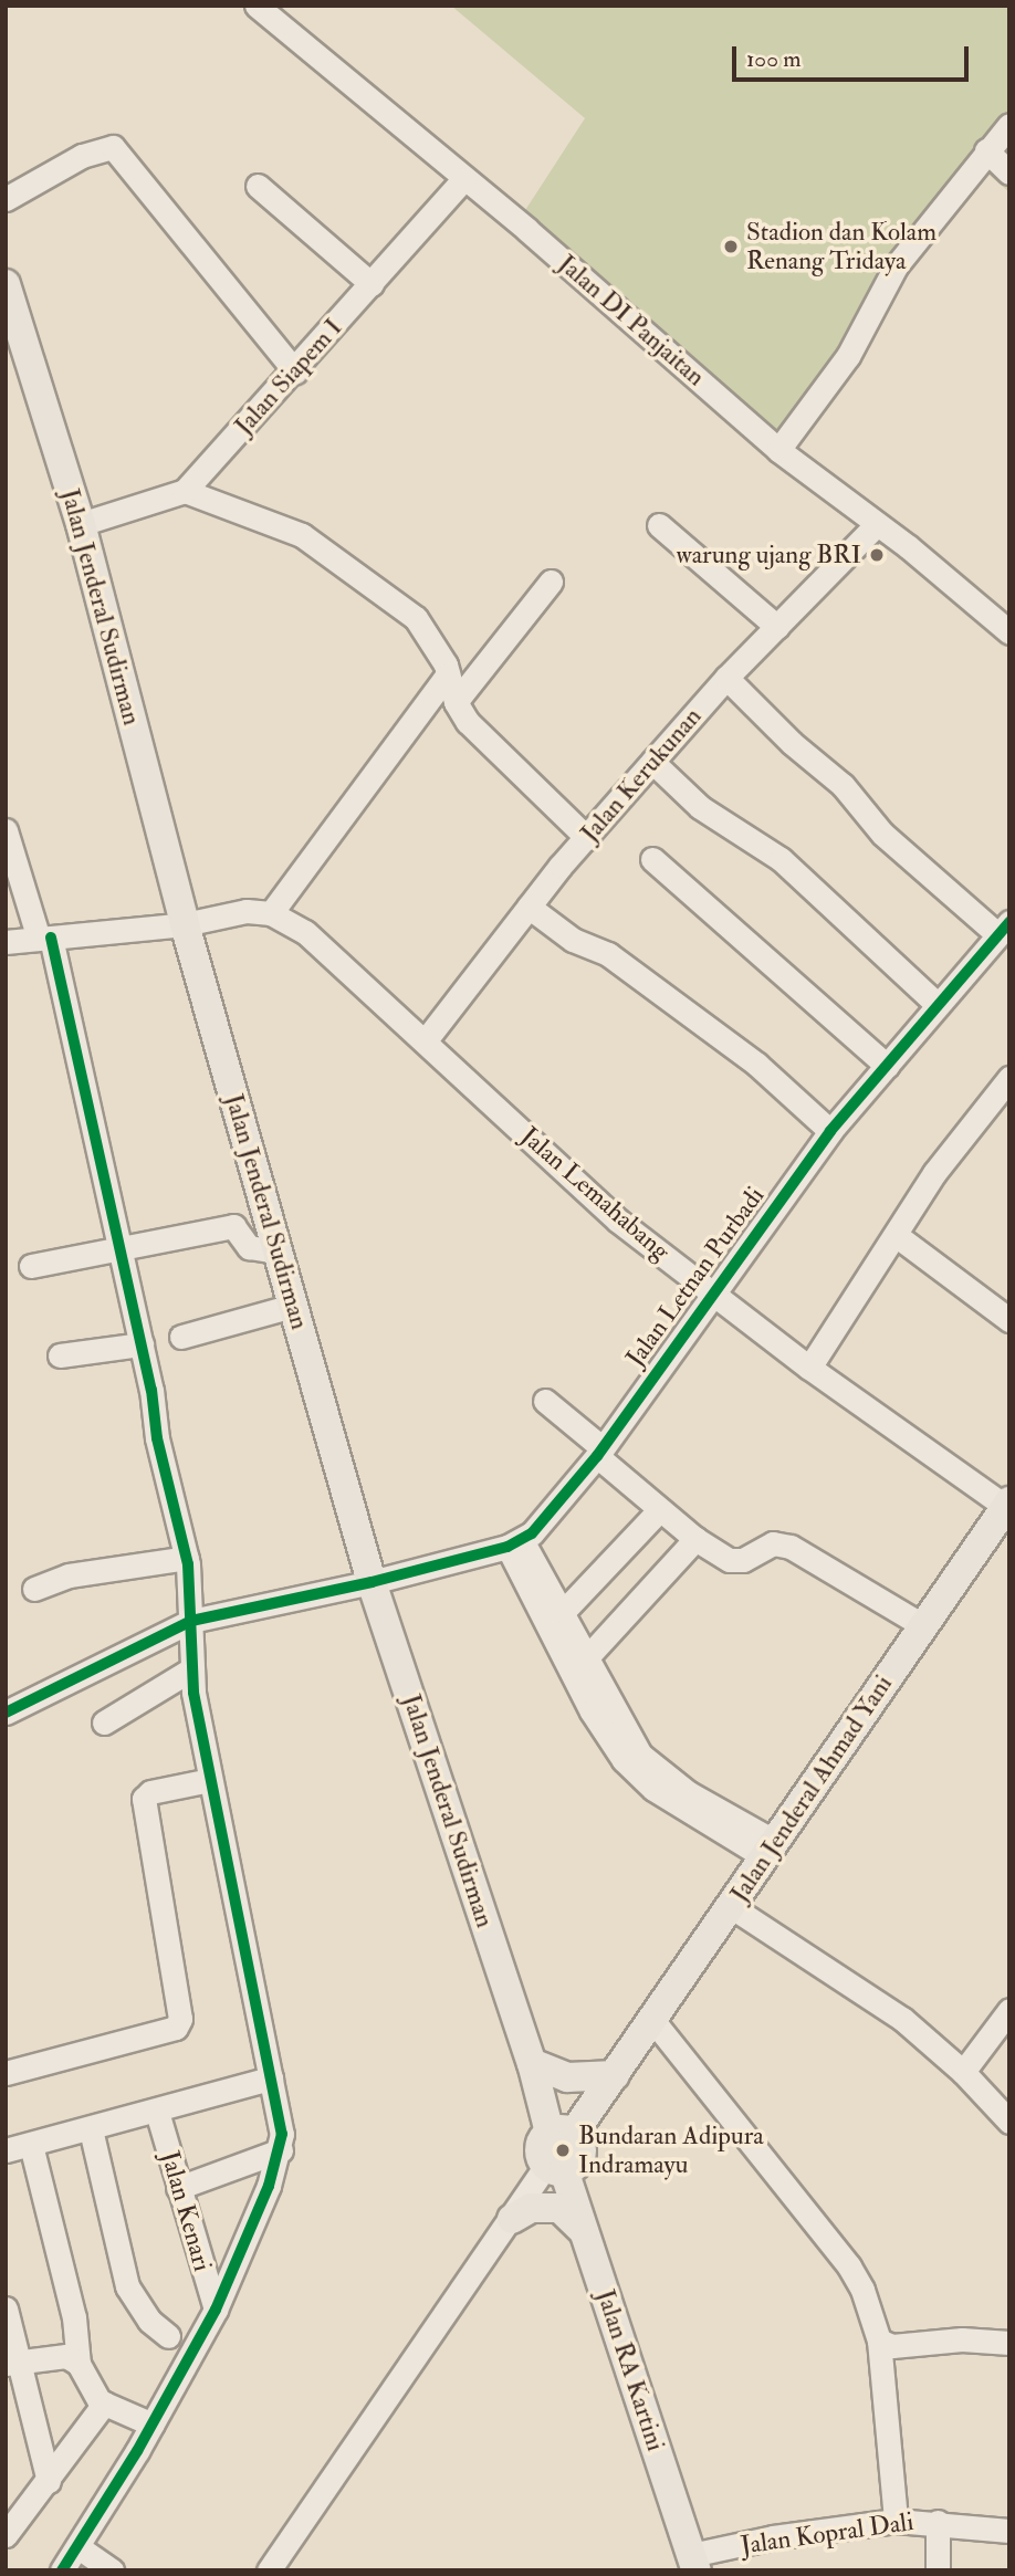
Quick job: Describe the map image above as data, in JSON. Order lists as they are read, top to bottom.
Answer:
{
  "streets": {
    "main road": ["Jalan Jenderal Sudirman", "Jalan Jenderal Ahmad Yani", "Jalan RA Kartini"],
    "street": [
      "Jalan DI Panjaitan",
      "Jalan Siapem I",
      "Jalan Kerukunan",
      "Jalan Lemahabang",
      "Jalan Letnan Purbadi",
      "Jalan Kenari",
      "Jalan Kopral Dali"
    ]
  },
  "crossings": [
    ["Jalan DI Panjaitan", "Jalan Siapem I"],
    ["Jalan DI Panjaitan", "Jalan Kerukunan"],
    ["Jalan Siapem I", "Jalan Jenderal Sudirman"],
    ["Jalan Jenderal Sudirman", "Jalan Lemahabang"],
    ["Jalan Jenderal Sudirman", "Jalan Letnan Purbadi"],
    ["Jalan Jenderal Sudirman", "Jalan Jenderal Ahmad Yani"],
    ["Jalan Kerukunan", "Jalan Lemahabang"],
    ["Jalan Lemahabang", "Jalan Letnan Purbadi"],
    ["Jalan Lemahabang", "Jalan Jenderal Ahmad Yani"],
    ["Jalan RA Kartini", "Jalan Kopral Dali"]
  ],
  "places": ["Stadion dan Kolam Renang Tridaya", "warung ujang BRI", "Bundaran Adipura Indramayu"],
  "scale_bar": "100 m"
}
